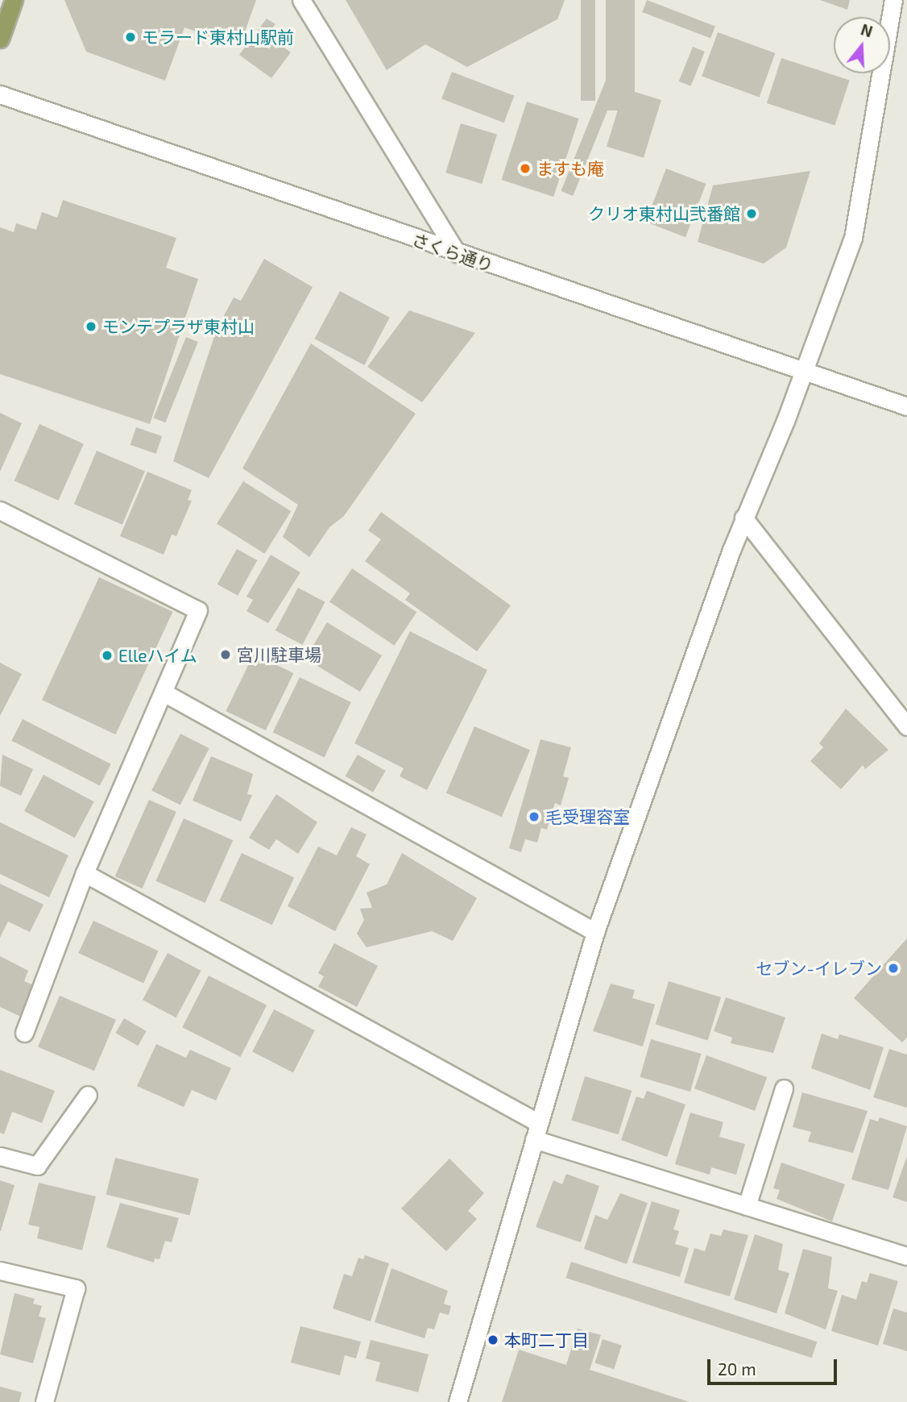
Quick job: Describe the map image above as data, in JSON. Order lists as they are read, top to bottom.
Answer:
{
  "streets": {
    "street": ["さくら通り"]
  },
  "places": [
    "モラード東村山駅前",
    "ますも庵",
    "クリオ東村山弐番館",
    "モンテプラザ東村山",
    "宮川駐車場",
    "Elleハイム",
    "毛受理容室",
    "セブン-イレブン",
    "本町二丁目"
  ],
  "scale_bar": "20 m",
  "north": "top"
}
